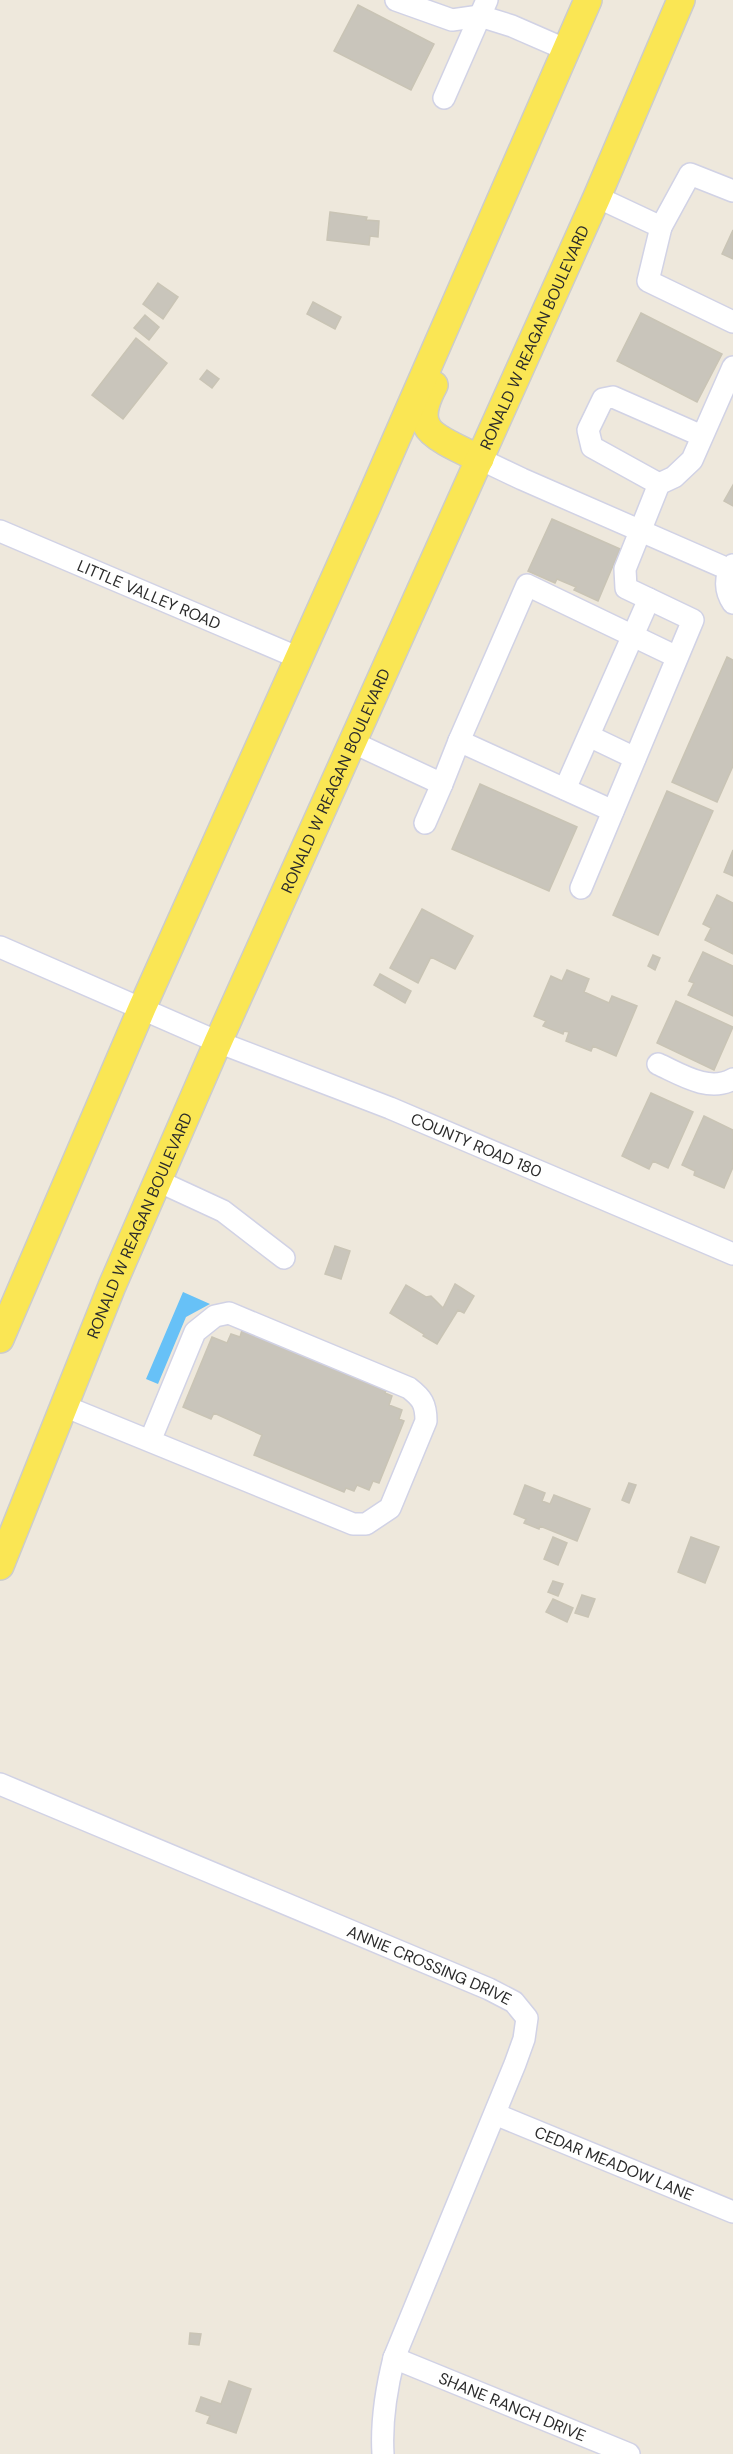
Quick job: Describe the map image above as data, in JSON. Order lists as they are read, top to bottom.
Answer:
{
  "streets": {
    "main road": ["RONALD W REAGAN BOULEVARD"],
    "street": [
      "LITTLE VALLEY ROAD",
      "COUNTY ROAD 180",
      "ANNIE CROSSING DRIVE",
      "CEDAR MEADOW LANE",
      "SHANE RANCH DRIVE"
    ]
  },
  "crossings": [
    ["RONALD W REAGAN BOULEVARD", "COUNTY ROAD 180"],
    ["ANNIE CROSSING DRIVE", "CEDAR MEADOW LANE"],
    ["ANNIE CROSSING DRIVE", "SHANE RANCH DRIVE"]
  ]
}
